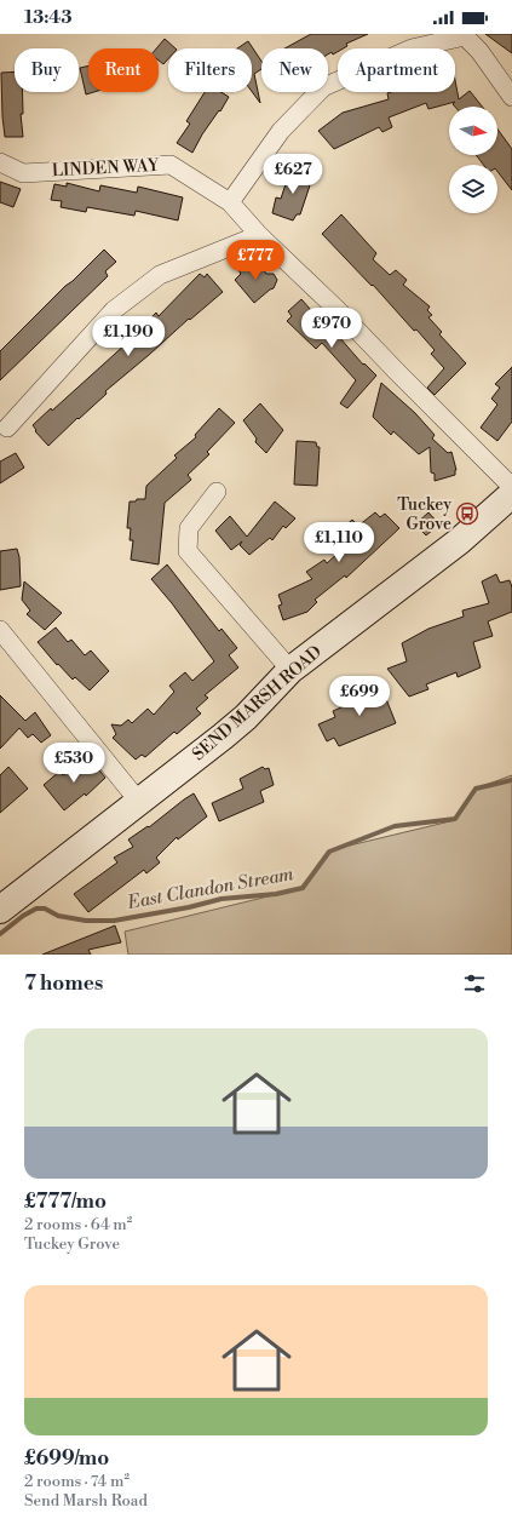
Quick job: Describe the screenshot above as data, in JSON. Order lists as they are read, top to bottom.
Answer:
{
  "streets": {
    "main road": ["SEND MARSH ROAD"],
    "street": ["LINDEN WAY"]
  },
  "water": ["East Clandon Stream"],
  "places": {
    "bus stop": ["Tuckey Grove"]
  },
  "north": "right",
  "page": {
    "status": "13:43",
    "chip": [
      "Buy",
      "Rent",
      "Filters",
      "New",
      "Apartment"
    ],
    "price": [
      "£627",
      "£777",
      "£970",
      "£1,190",
      "£1,110",
      "£699",
      "£530"
    ],
    "heading": "7 homes",
    "list": [
      {
        "name": "£777/mo",
        "note": "2 rooms · 64 m² · Tuckey Grove"
      },
      {
        "name": "£699/mo",
        "note": "2 rooms · 74 m² · Send Marsh Road"
      }
    ]
  }
}
